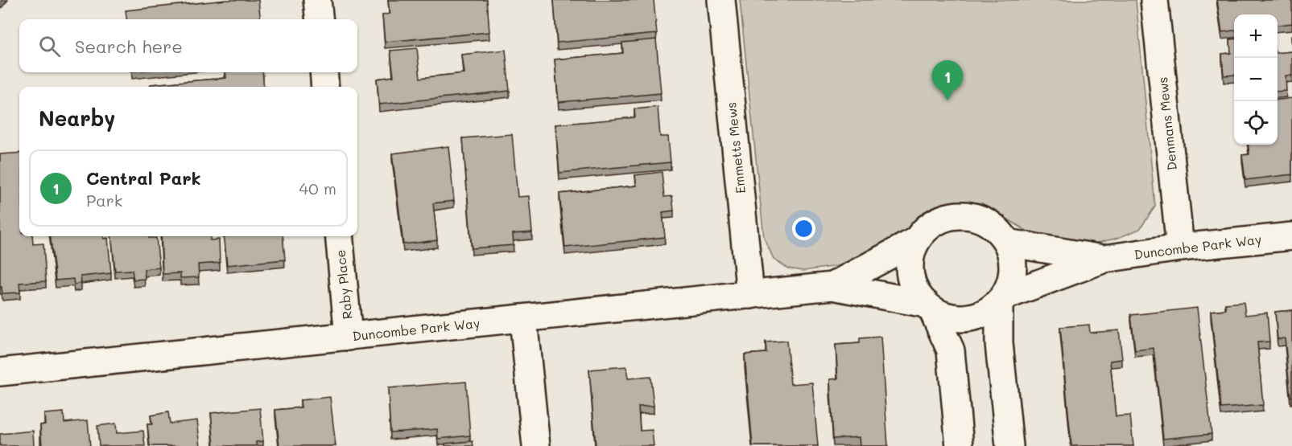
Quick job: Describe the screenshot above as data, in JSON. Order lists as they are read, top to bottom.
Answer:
{
  "streets": {
    "street": [
      "Denmans Mews",
      "Emmetts Mews",
      "Duncombe Park Way",
      "Raby Place"
    ]
  },
  "crossings": [
    ["Denmans Mews", "Duncombe Park Way"],
    ["Emmetts Mews", "Duncombe Park Way"],
    ["Duncombe Park Way", "Raby Place"]
  ],
  "page": {
    "map_buttons": ["+", "−"],
    "search": "Search here",
    "pins": "1",
    "heading": "Nearby",
    "list": [
      {
        "mark": "1",
        "name": "Central Park",
        "note": "Park",
        "value": "40 m"
      }
    ]
  }
}
